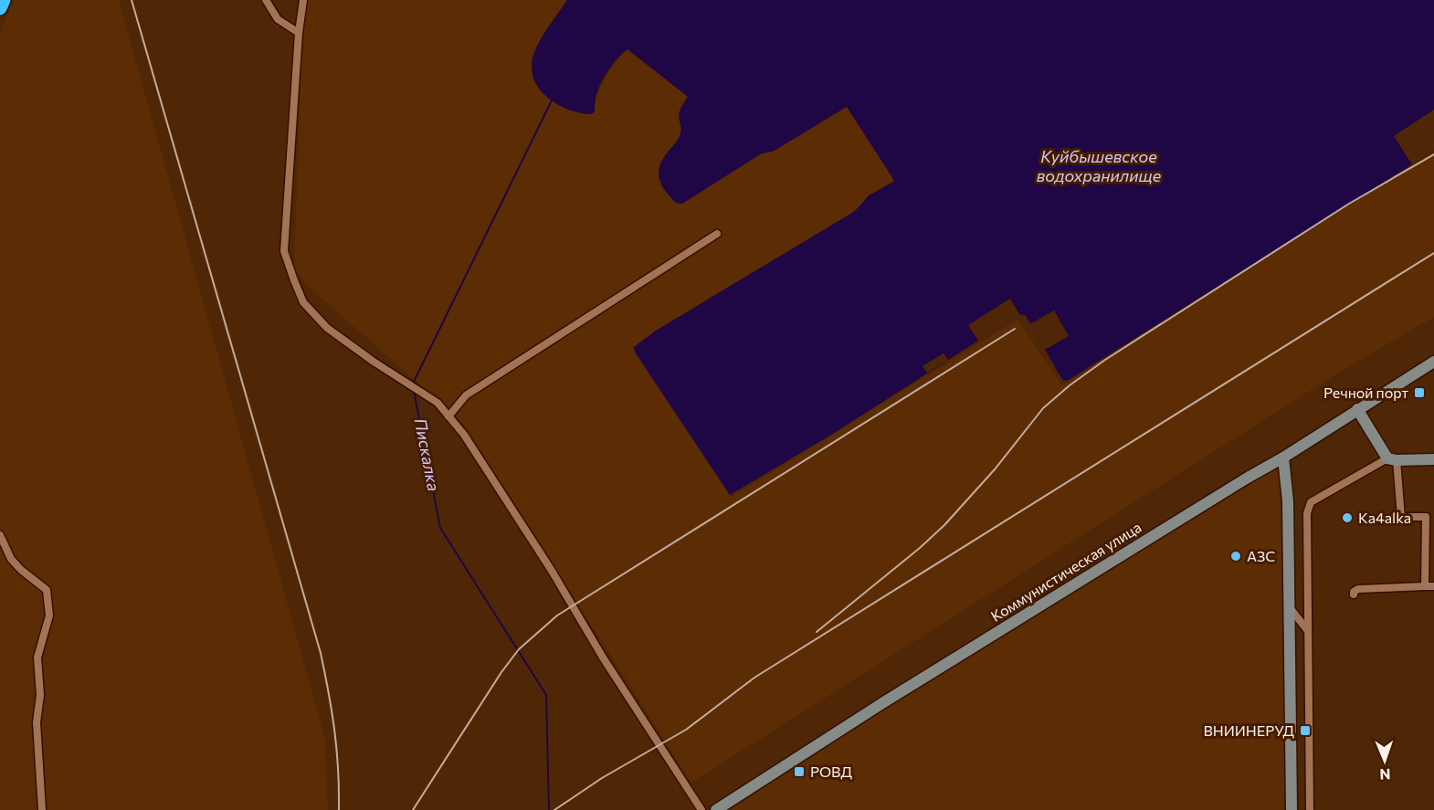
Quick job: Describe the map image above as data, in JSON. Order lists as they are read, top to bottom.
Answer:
{
  "streets": {
    "main road": ["Коммунистическая улица"]
  },
  "water": ["Куйбышевское водохранилище", "Пискалка"],
  "places": {
    "transit": ["Речной порт", "ВНИИНЕРУД", "РОВД"],
    "other": ["Ka4alka", "АЗС"]
  },
  "north": "bottom"
}
